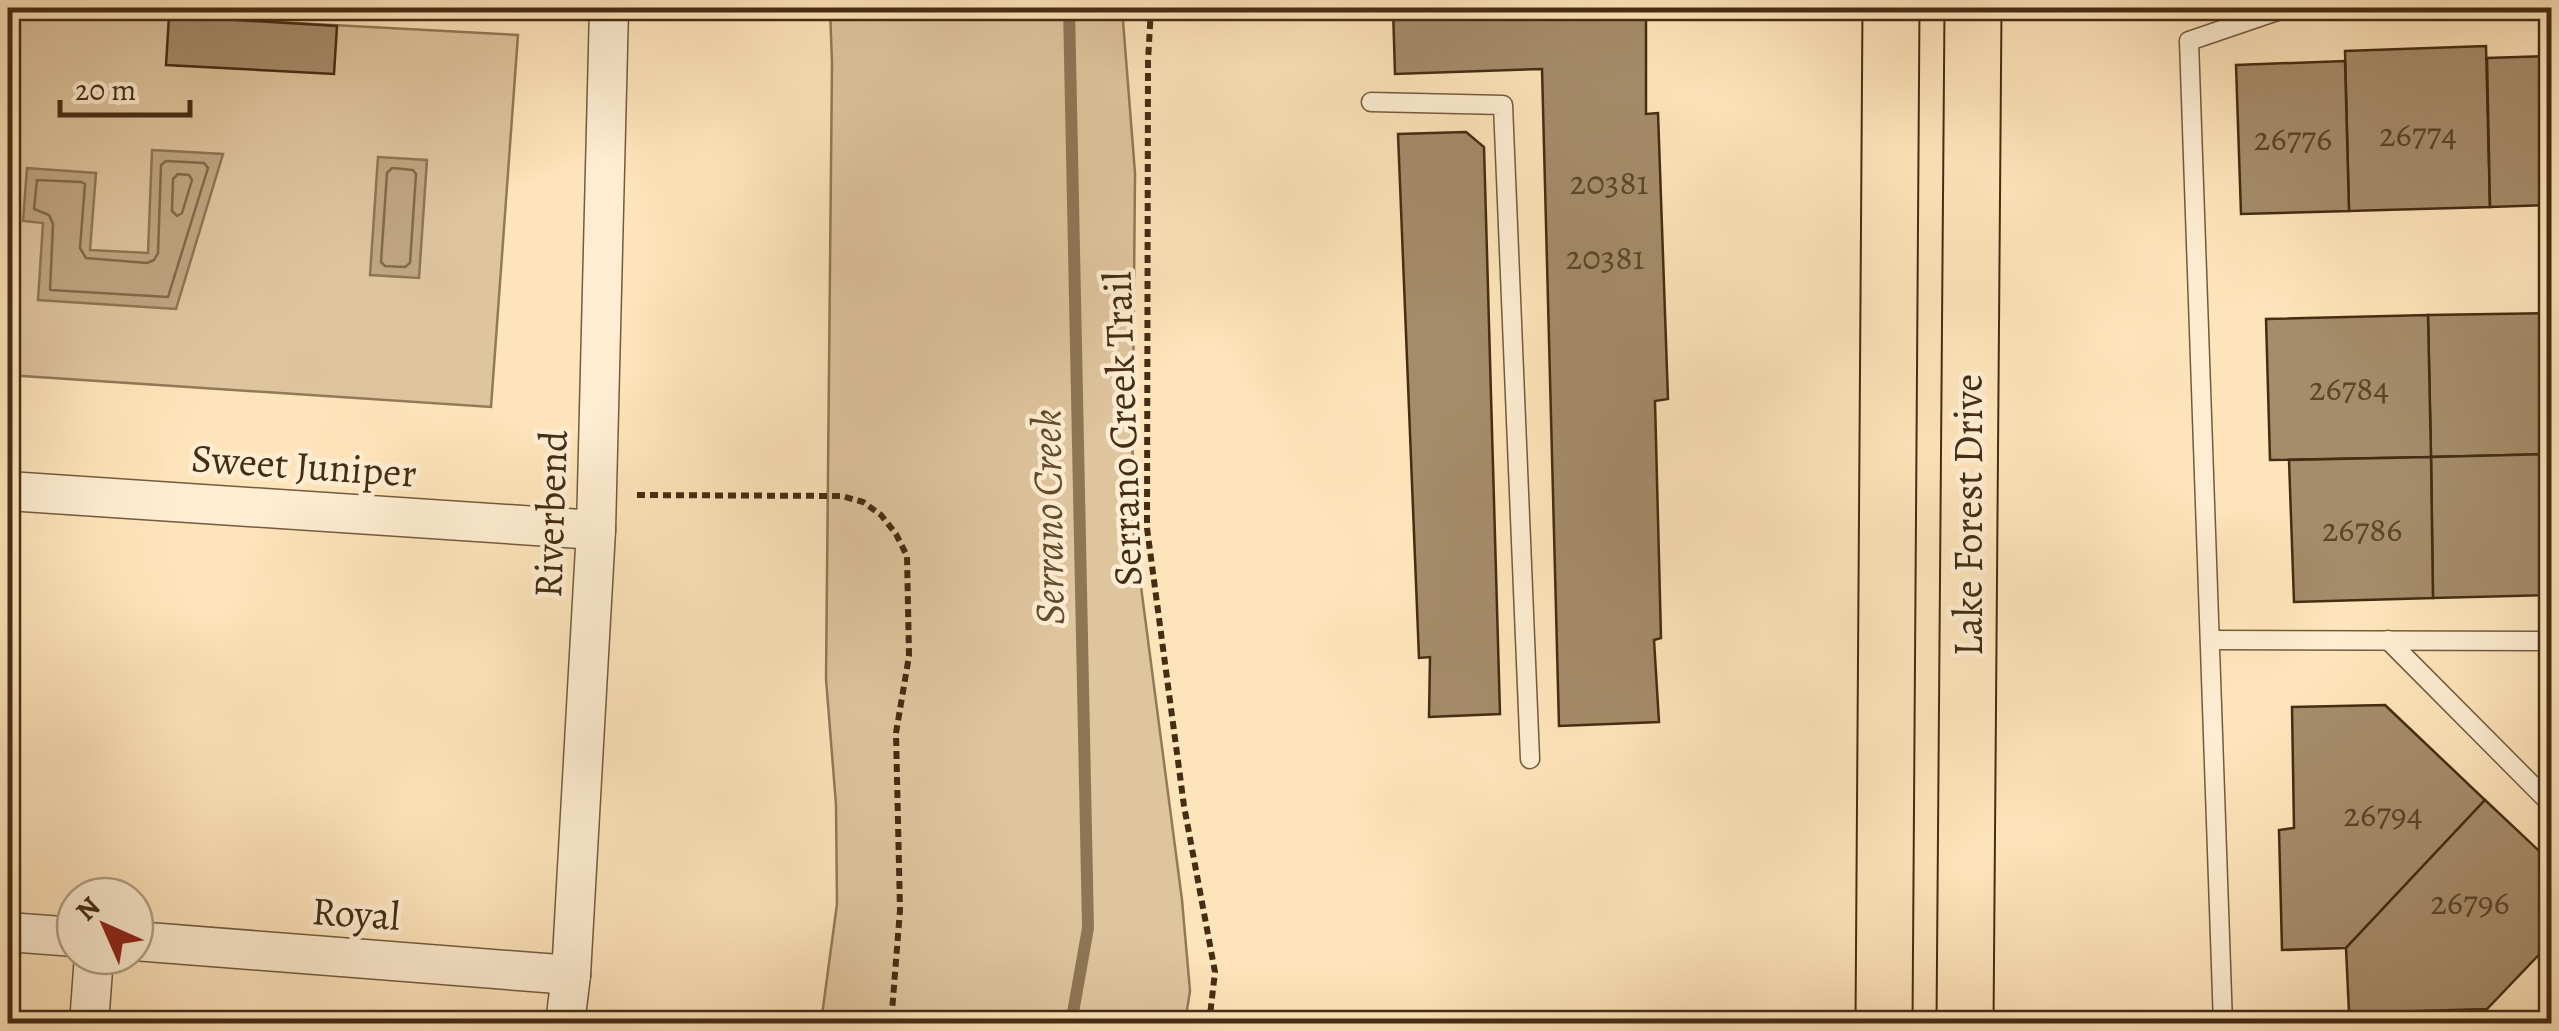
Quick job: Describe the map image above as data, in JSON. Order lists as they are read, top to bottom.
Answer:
{
  "streets": {
    "main road": ["Lake Forest Drive"],
    "street": ["Sweet Juniper", "Riverbend", "Royal"],
    "path": ["Serrano Creek Trail"]
  },
  "crossings": [
    ["Sweet Juniper", "Riverbend"],
    ["Riverbend", "Royal"]
  ],
  "water": ["Serrano Creek"],
  "house_numbers": [
    "26774",
    "26776",
    "20381",
    "20381",
    "26784",
    "26786",
    "26794",
    "26796"
  ],
  "scale_bar": "20 m",
  "north": "top left"
}
